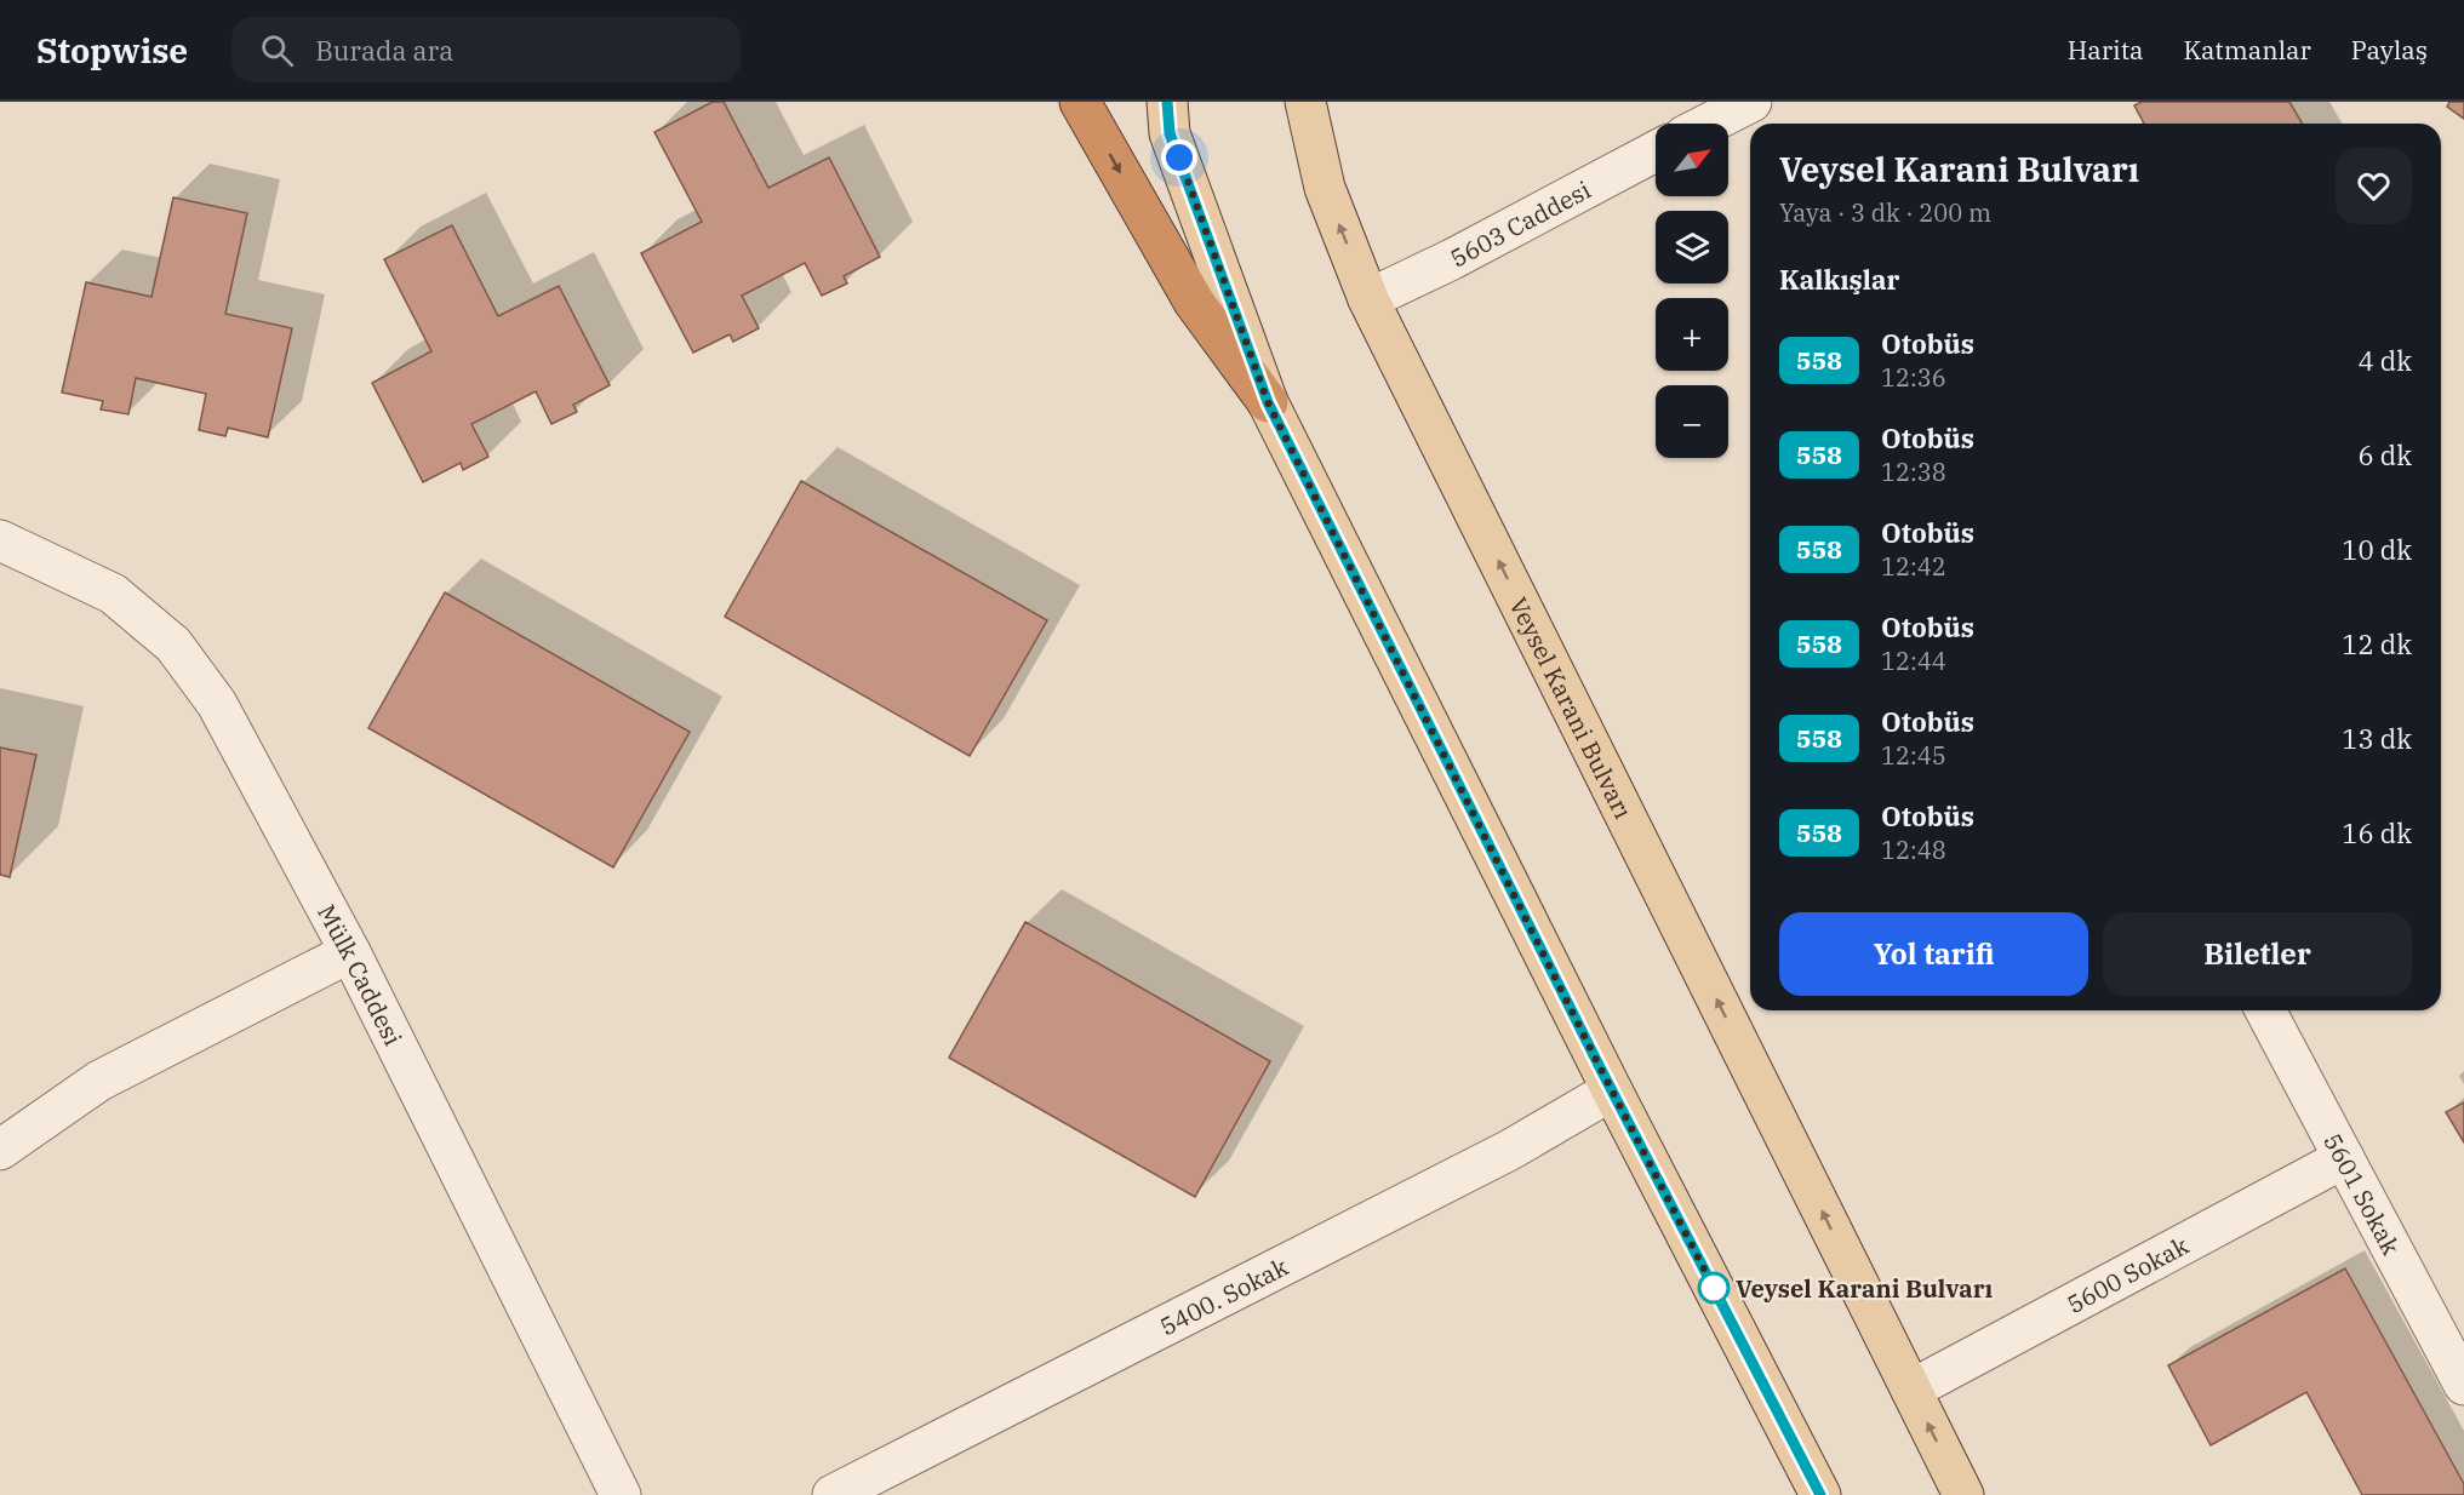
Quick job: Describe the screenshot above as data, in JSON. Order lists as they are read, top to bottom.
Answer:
{
  "streets": {
    "main road": ["Veysel Karani Bulvarı"],
    "street": [
      "5603 Caddesi",
      "Mülk Caddesi",
      "5601 Sokak",
      "5600 Sokak",
      "5400. Sokak"
    ]
  },
  "crossings": [
    ["5603 Caddesi", "Veysel Karani Bulvarı"],
    ["Veysel Karani Bulvarı", "5600 Sokak"],
    ["5601 Sokak", "5600 Sokak"]
  ],
  "places": ["Veysel Karani Bulvarı"],
  "lines": ["bus line 558"],
  "north": "top right",
  "page": {
    "header": "Stopwise",
    "search": "Burada ara",
    "nav": ["Harita", "Katmanlar", "Paylaş"],
    "map_buttons": ["+", "−"],
    "heading": [
      ["Veysel Karani Bulvarı", "Yaya · 3 dk · 200 m"],
      "Kalkışlar"
    ],
    "list": [
      {
        "mark": "558",
        "name": "Otobüs",
        "note": "12:36",
        "value": "4 dk"
      },
      {
        "mark": "558",
        "name": "Otobüs",
        "note": "12:38",
        "value": "6 dk"
      },
      {
        "mark": "558",
        "name": "Otobüs",
        "note": "12:42",
        "value": "10 dk"
      },
      {
        "mark": "558",
        "name": "Otobüs",
        "note": "12:44",
        "value": "12 dk"
      },
      {
        "mark": "558",
        "name": "Otobüs",
        "note": "12:45",
        "value": "13 dk"
      },
      {
        "mark": "558",
        "name": "Otobüs",
        "note": "12:48",
        "value": "16 dk"
      }
    ],
    "buttons": ["Yol tarifi", "Biletler"]
  }
}
